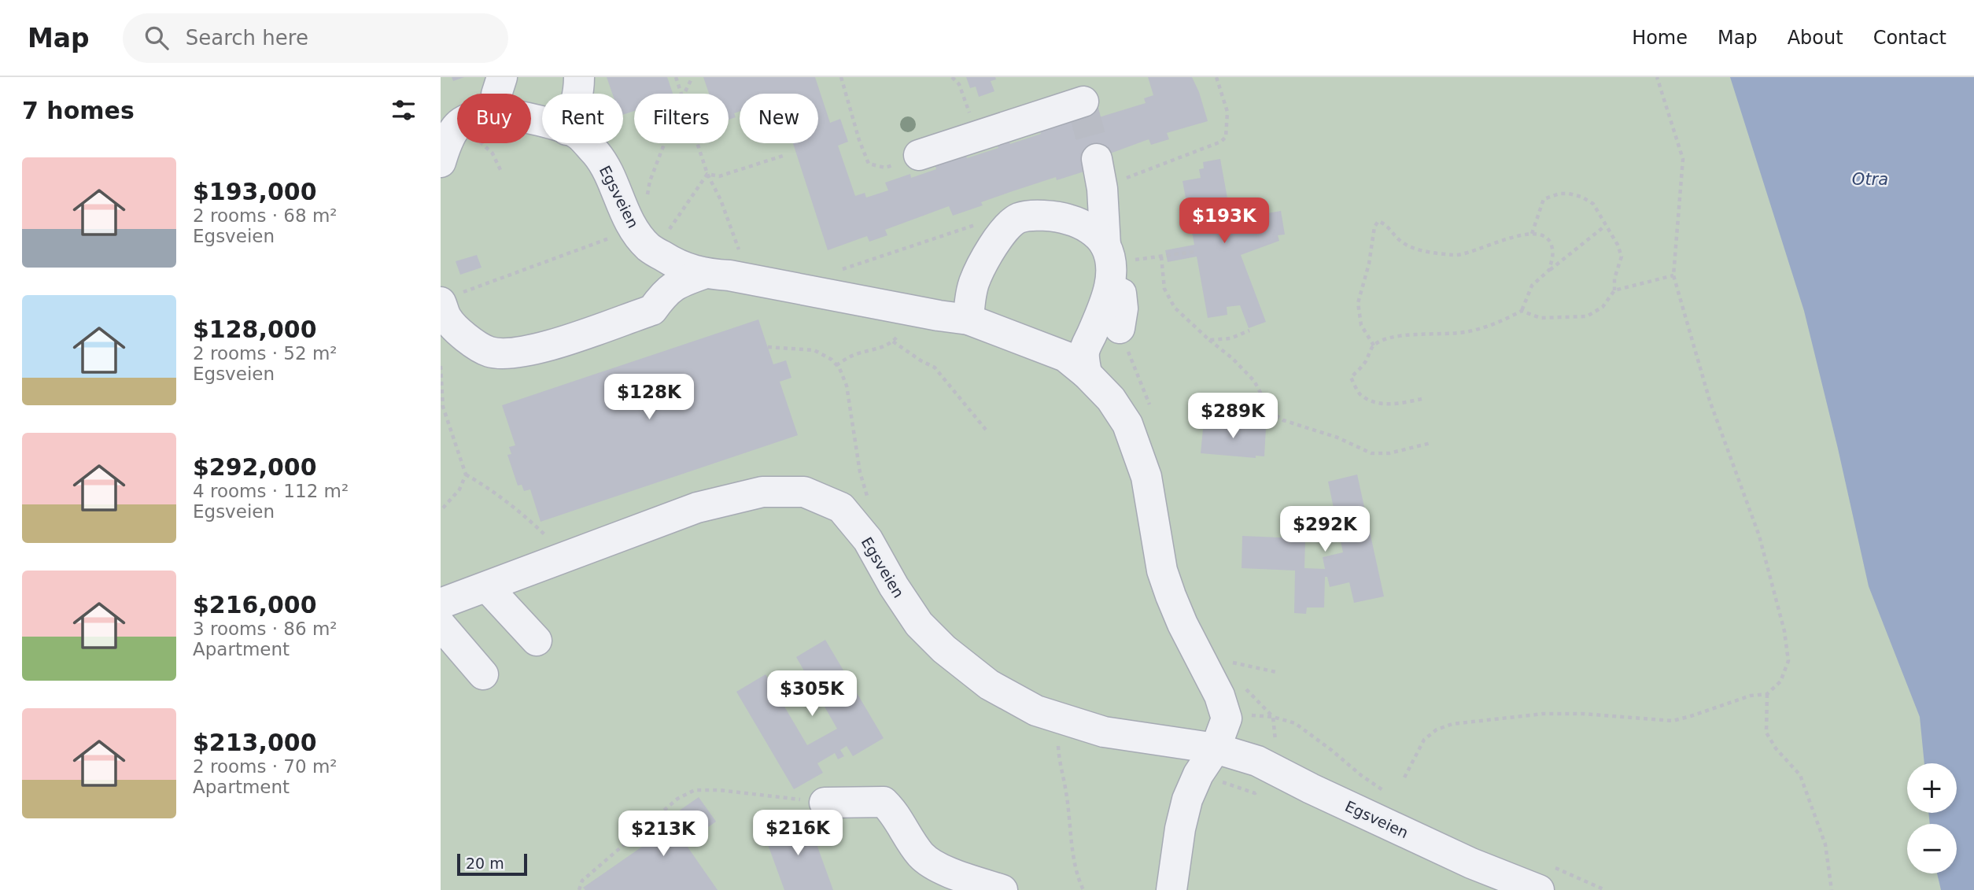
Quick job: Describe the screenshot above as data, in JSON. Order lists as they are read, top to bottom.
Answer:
{
  "streets": {
    "street": ["Egsveien"]
  },
  "water": ["Otra"],
  "scale_bar": "20 m",
  "page": {
    "header": "Map",
    "search": "Search here",
    "nav": [
      "Home",
      "Map",
      "About",
      "Contact"
    ],
    "heading": "7 homes",
    "chip": [
      "Buy",
      "Rent",
      "Filters",
      "New"
    ],
    "list": [
      {
        "name": "$193,000",
        "note": "2 rooms · 68 m² · Egsveien"
      },
      {
        "name": "$128,000",
        "note": "2 rooms · 52 m² · Egsveien"
      },
      {
        "name": "$292,000",
        "note": "4 rooms · 112 m² · Egsveien"
      },
      {
        "name": "$216,000",
        "note": "3 rooms · 86 m² · Apartment"
      },
      {
        "name": "$213,000",
        "note": "2 rooms · 70 m² · Apartment"
      }
    ],
    "price": [
      "$193K",
      "$128K",
      "$289K",
      "$292K",
      "$305K",
      "$216K",
      "$213K"
    ],
    "map_buttons": ["+", "−"],
    "scale": "20 m"
  }
}
